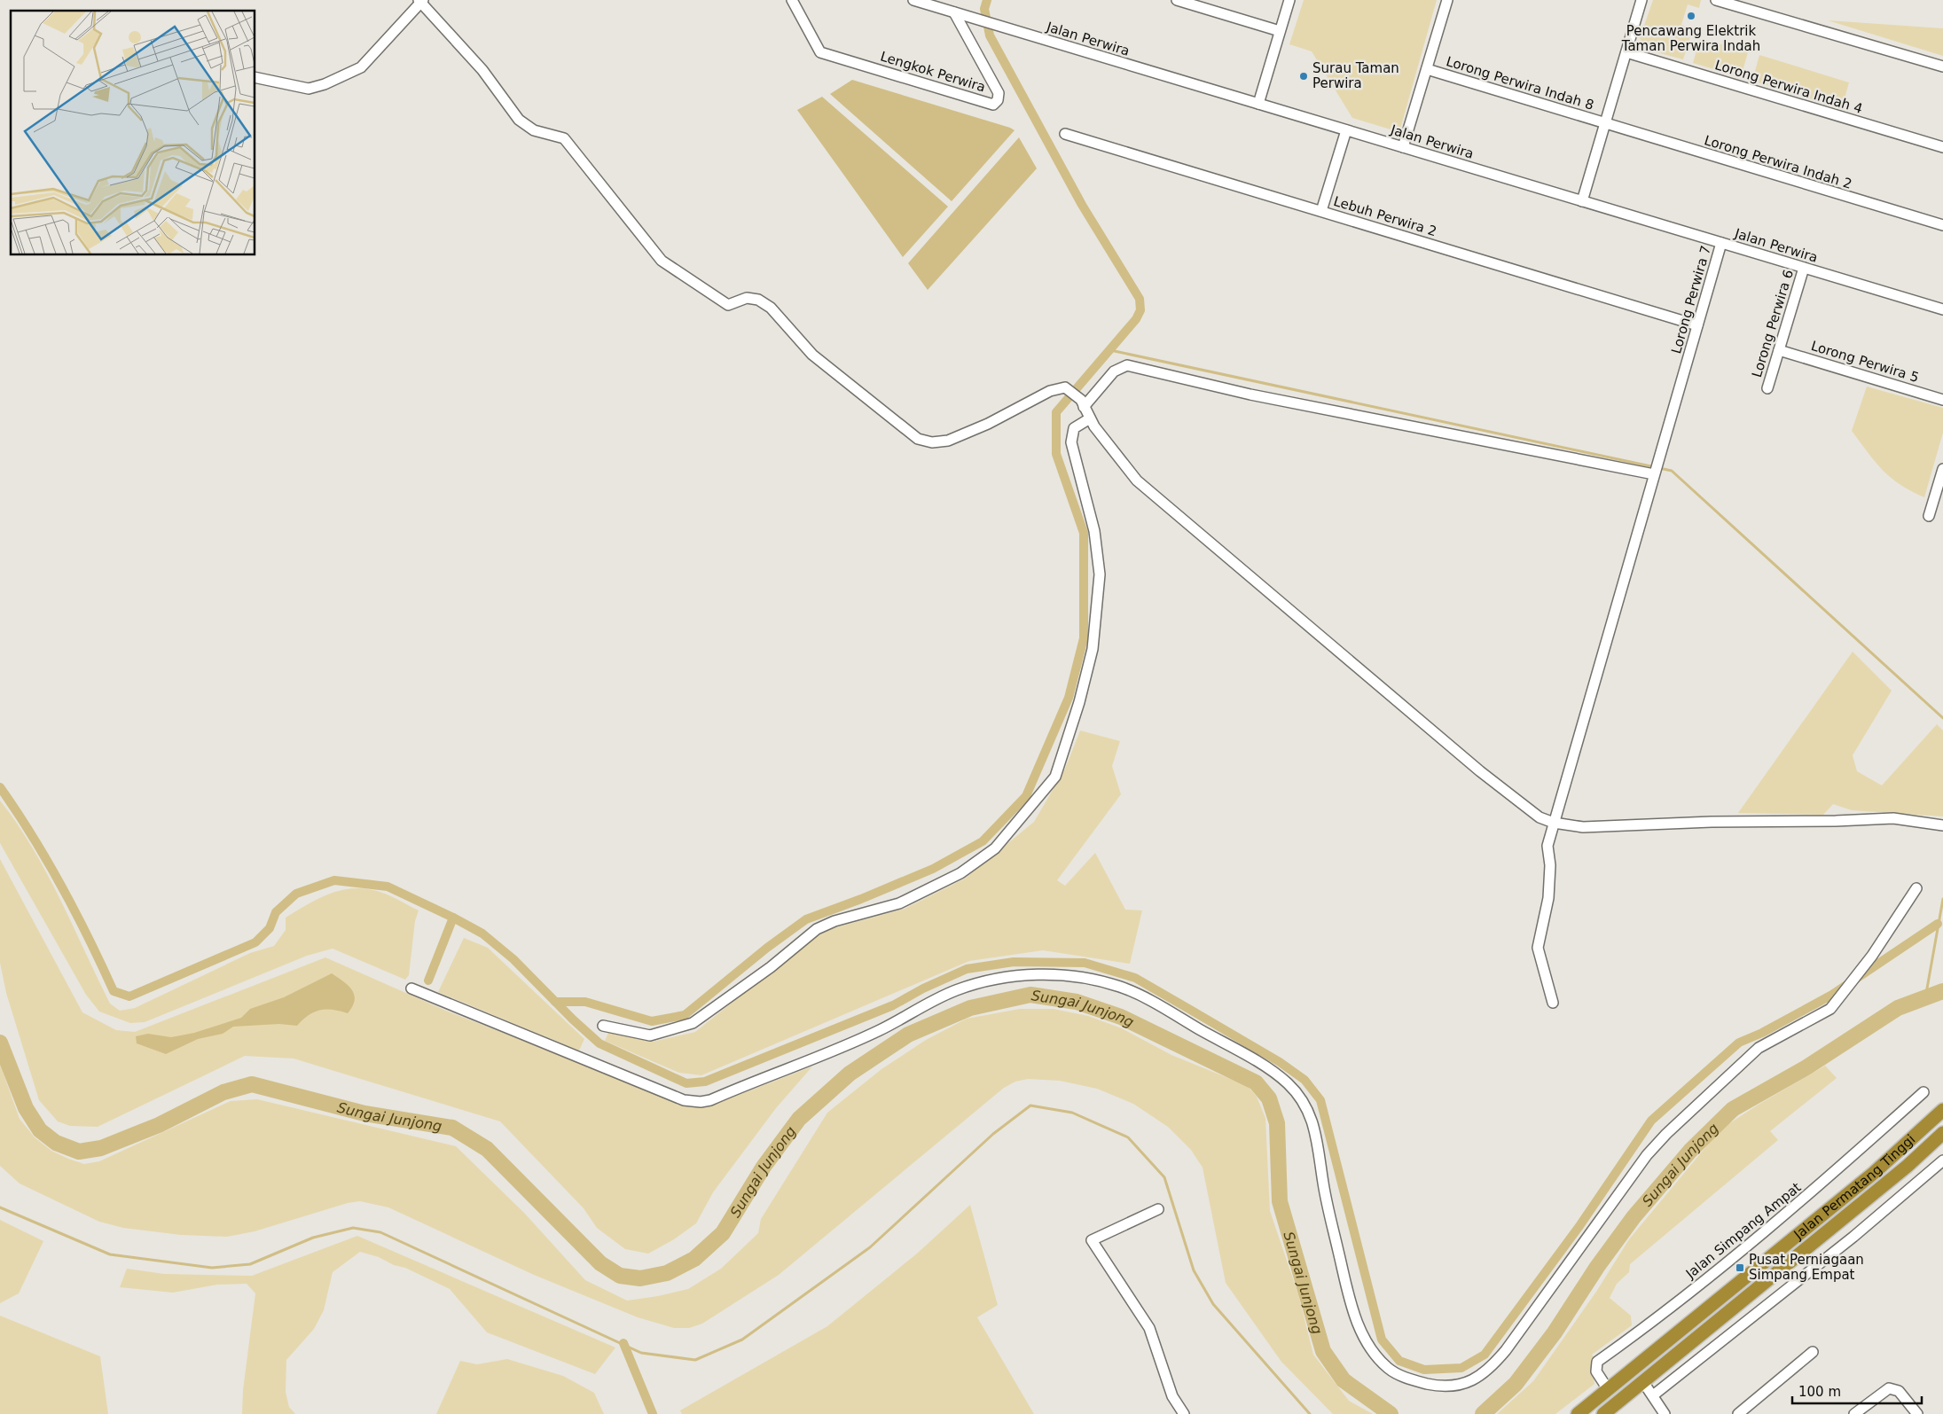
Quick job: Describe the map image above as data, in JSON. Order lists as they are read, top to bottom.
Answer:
{
  "streets": {
    "highway": ["Jalan Permatang Tinggi"],
    "street": [
      "Jalan Perwira",
      "Lengkok Perwira",
      "Lorong Perwira Indah 8",
      "Lorong Perwira Indah 4",
      "Lorong Perwira Indah 2",
      "Lebuh Perwira 2",
      "Lorong Perwira 7",
      "Lorong Perwira 6",
      "Lorong Perwira 5",
      "Jalan Simpang Ampat"
    ]
  },
  "crossings": [
    ["Jalan Perwira", "Lengkok Perwira"],
    ["Jalan Perwira", "Lorong Perwira 7"],
    ["Jalan Perwira", "Lorong Perwira 6"],
    ["Lorong Perwira Indah 8", "Lorong Perwira Indah 2"],
    ["Lebuh Perwira 2", "Lorong Perwira 7"],
    ["Lorong Perwira 6", "Lorong Perwira 5"],
    ["Jalan Permatang Tinggi", "Jalan Simpang Ampat"]
  ],
  "water": ["Sungai Junjong"],
  "places": {
    "other": ["Pencawang Elektrik Taman Perwira Indah", "Surau Taman Perwira"],
    "transit": ["Pusat Perniagaan Simpang Empat"]
  },
  "scale_bar": "100 m"
}
